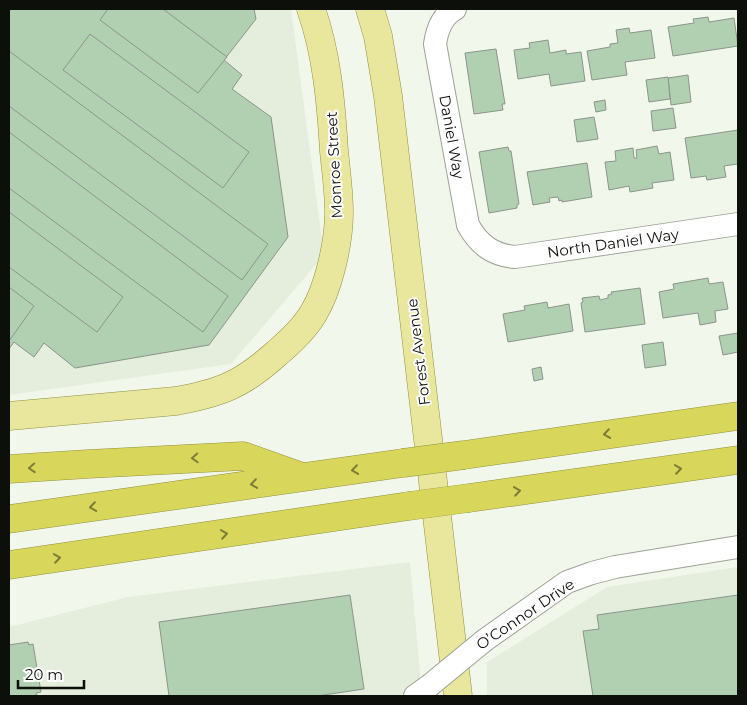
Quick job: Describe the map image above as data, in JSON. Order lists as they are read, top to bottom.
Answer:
{
  "streets": {
    "main road": ["Monroe Street", "Forest Avenue"],
    "street": ["Daniel Way", "North Daniel Way", "O’Connor Drive"]
  },
  "crossings": [
    ["Daniel Way", "North Daniel Way"]
  ],
  "scale_bar": "20 m"
}
